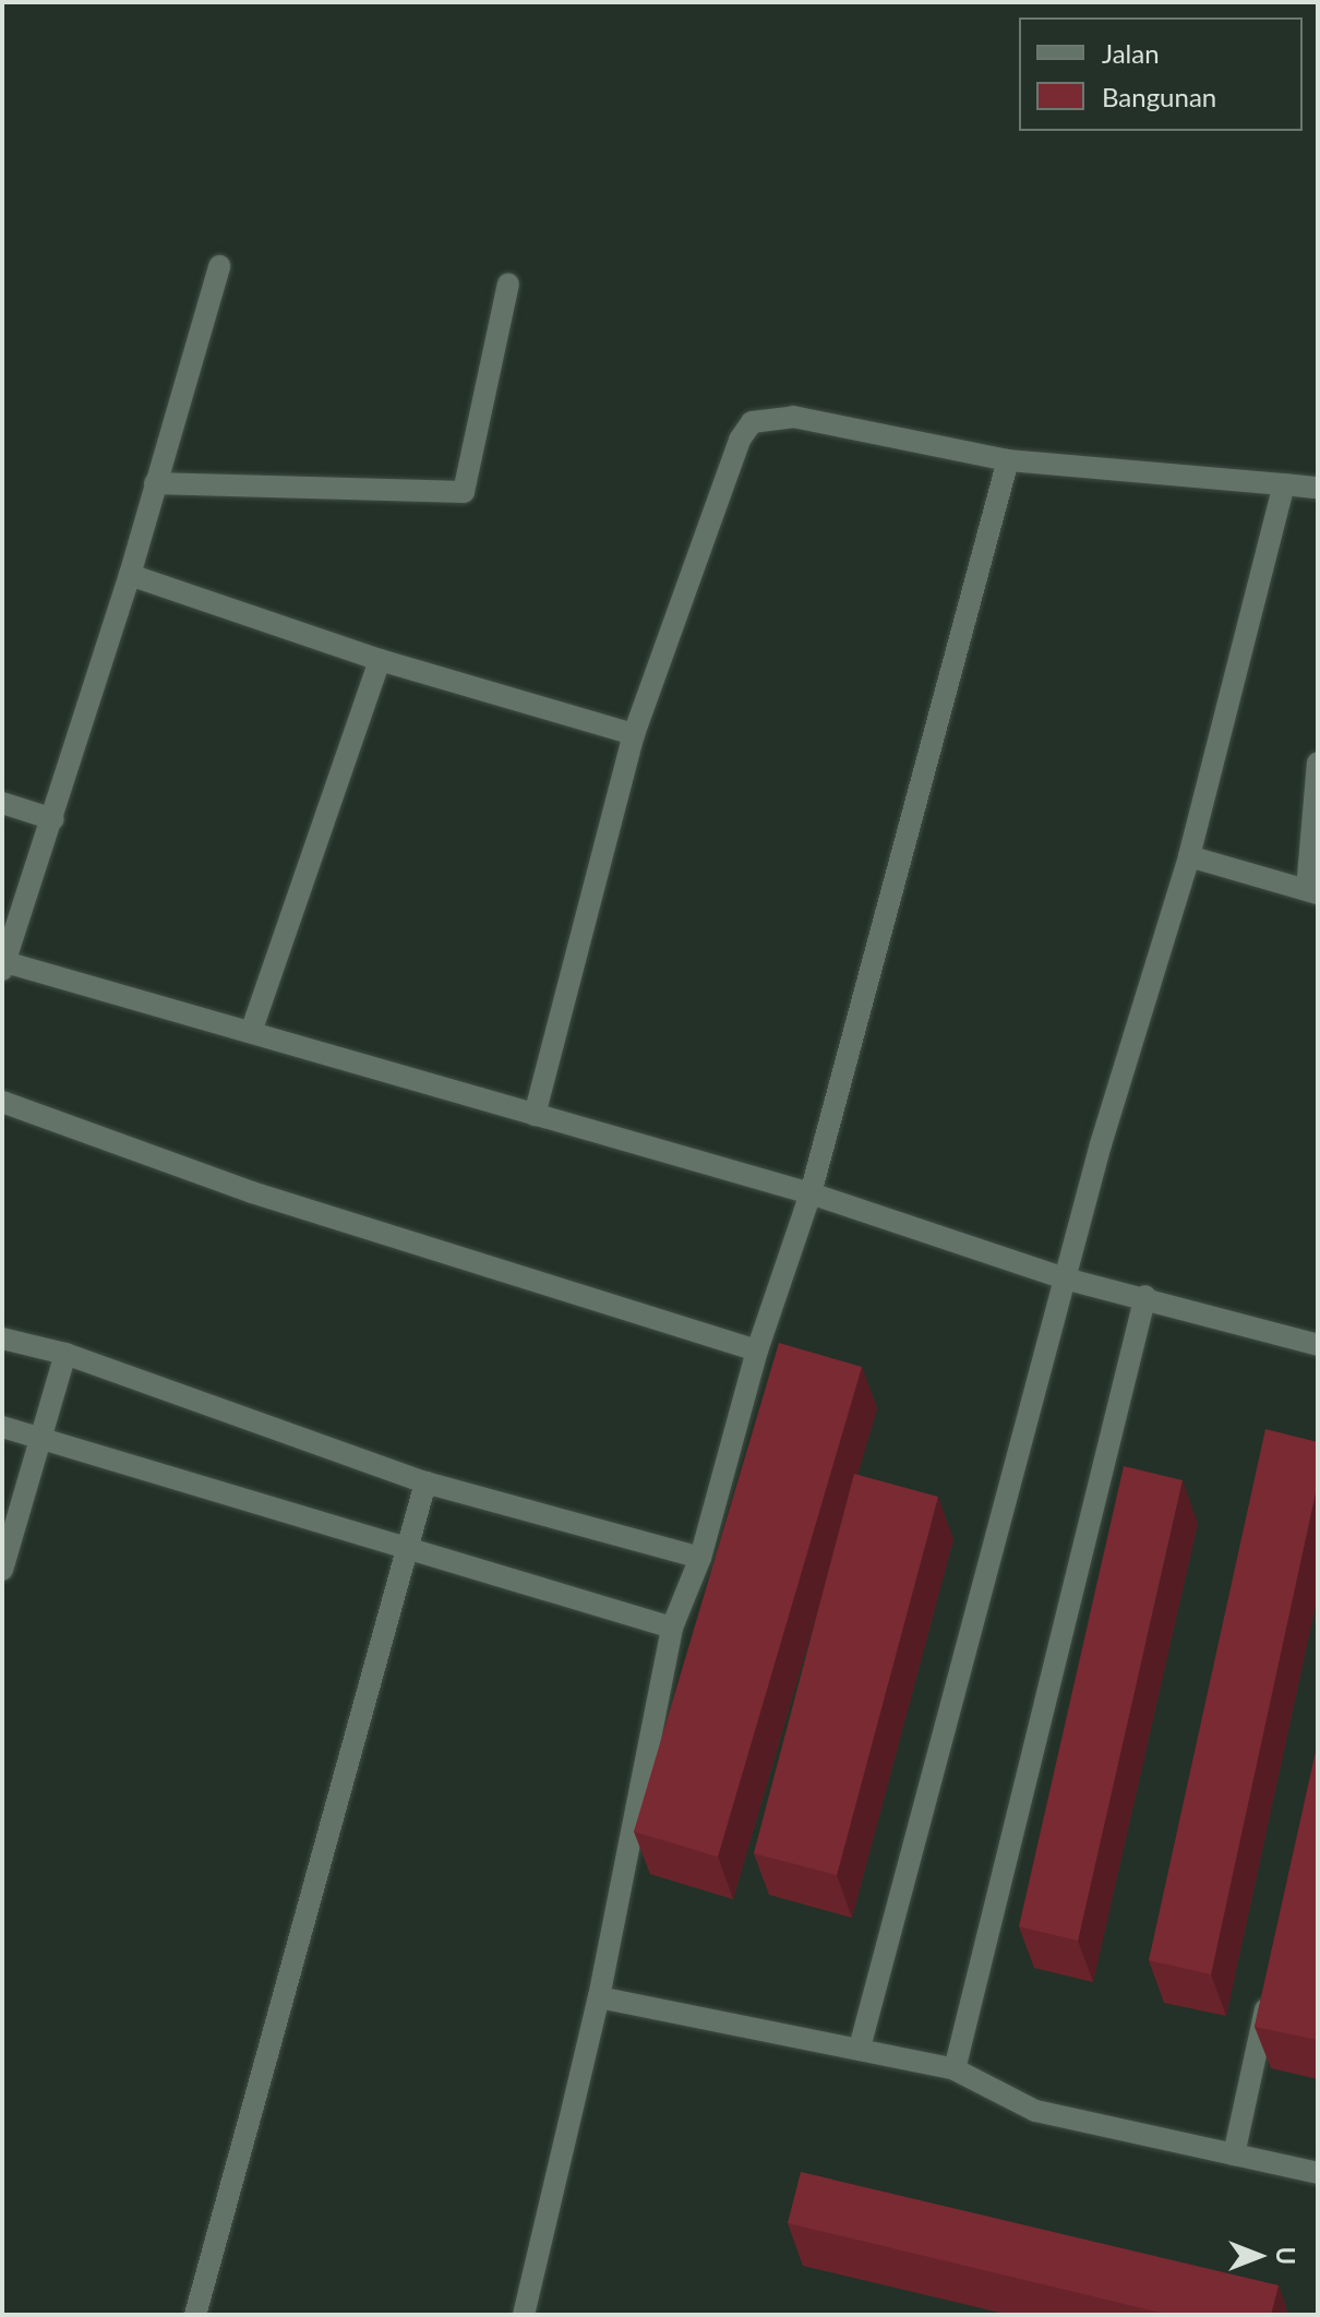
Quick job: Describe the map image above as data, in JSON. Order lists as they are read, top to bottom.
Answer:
{
  "legend": ["Jalan", "Bangunan"],
  "north": "right"
}
